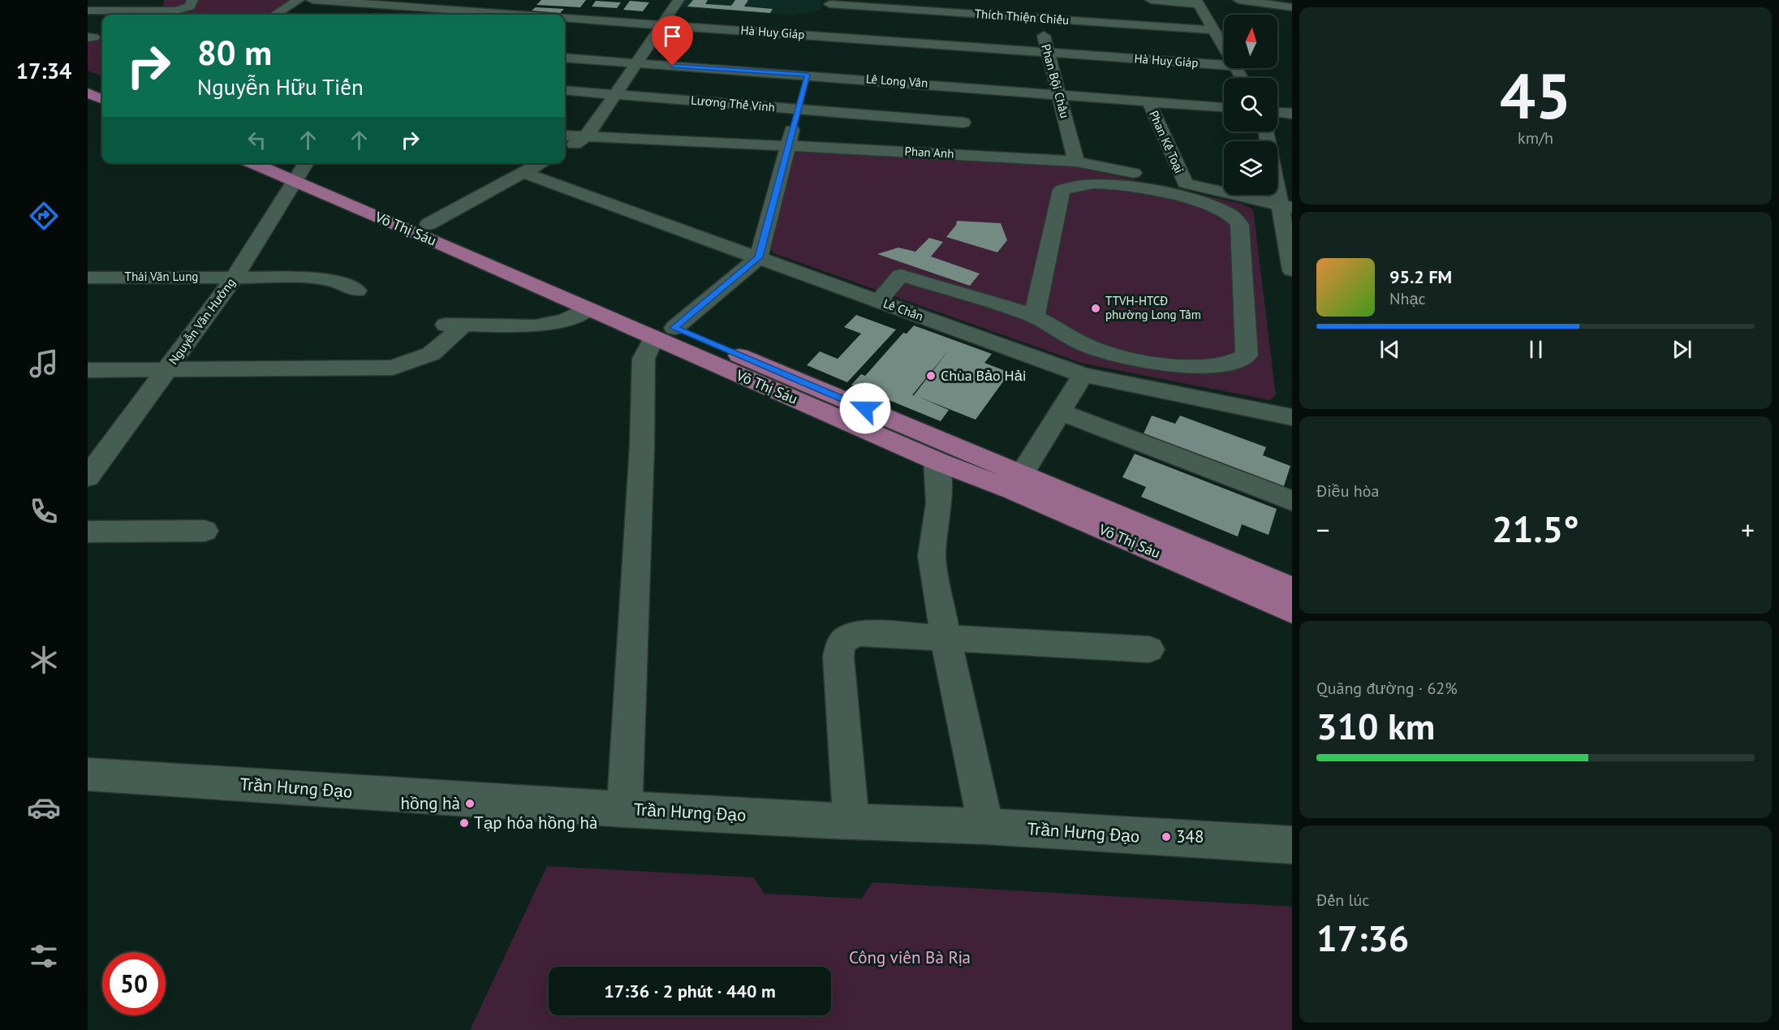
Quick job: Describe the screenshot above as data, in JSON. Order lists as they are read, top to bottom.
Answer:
{
  "streets": {
    "main road": ["Võ Thị Sáu"],
    "street": [
      "Thích Thiện Chiếu",
      "Hà Huy Giáp",
      "Lê Long Vân",
      "Phan Bội Châu",
      "Lương Thế Vinh",
      "Phan Kế Toại",
      "Phan Anh",
      "Thái Văn Lung",
      "Lê Chân",
      "Nguyễn Văn Hưởng",
      "Trần Hưng Đạo"
    ]
  },
  "crossings": [
    ["Thích Thiện Chiếu", "Phan Bội Châu"],
    ["Hà Huy Giáp", "Lê Long Vân"],
    ["Hà Huy Giáp", "Phan Bội Châu"],
    ["Lê Long Vân", "Phan Bội Châu"],
    ["Lê Long Vân", "Phan Kế Toại"],
    ["Phan Bội Châu", "Phan Anh"],
    ["Phan Kế Toại", "Phan Anh"],
    ["Võ Thị Sáu", "Nguyễn Văn Hưởng"],
    ["Thái Văn Lung", "Nguyễn Văn Hưởng"]
  ],
  "parks": ["Công viên Bà Rịa"],
  "places": [
    "TTVH-HTCĐ phường Long Tâm",
    "Chùa Bảo Hải",
    "hồng hà",
    "Tạp hóa hồng hà",
    "348"
  ],
  "north": "top",
  "page": {
    "tabs": "17:34",
    "tile": [
      ["45", "km/h"],
      "Điều hòa",
      ["Quãng đường · 62%", "310 km"],
      ["Đến lúc", "17:36"]
    ],
    "turn": ["80 m", "Nguyễn Hữu Tiến"],
    "song": ["95.2 FM", "Nhạc"],
    "heat": ["−", "21.5°", "+"],
    "limit": "50",
    "trip": "17:36 · 2 phút · 440 m"
  }
}
